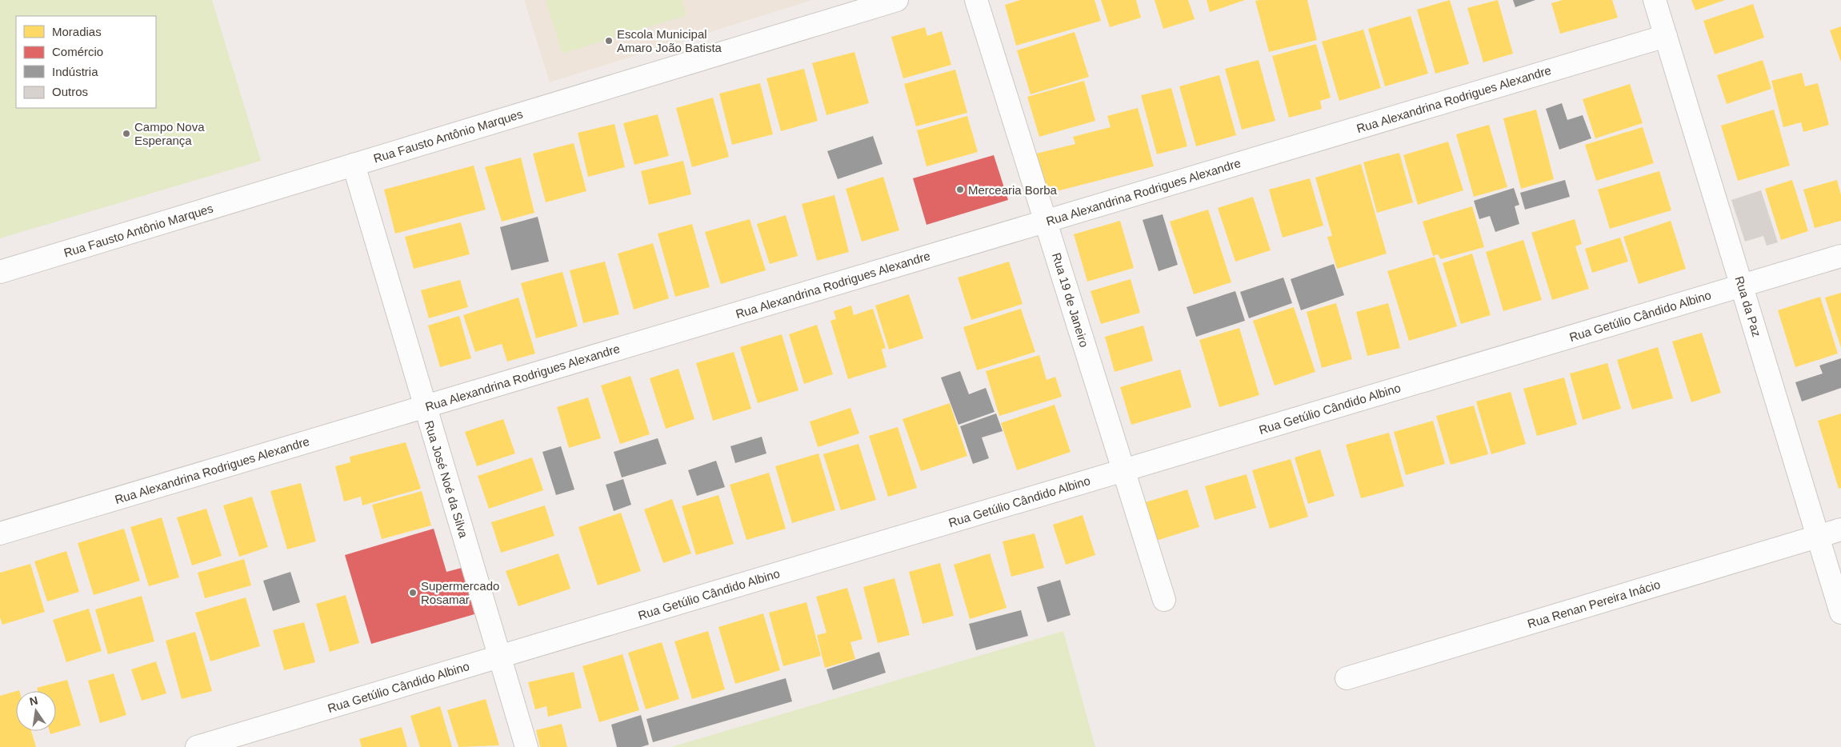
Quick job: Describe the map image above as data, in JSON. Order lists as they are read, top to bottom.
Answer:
{
  "streets": {
    "street": [
      "Rua Alexandrina Rodrigues Alexandre",
      "Rua Fausto Antônio Marques",
      "Rua 19 de Janeiro",
      "Rua da Paz",
      "Rua Getúlio Cândido Albino",
      "Rua José Noé da Silva",
      "Rua Renan Pereira Inácio"
    ]
  },
  "crossings": [
    ["Rua Alexandrina Rodrigues Alexandre", "Rua 19 de Janeiro"],
    ["Rua Alexandrina Rodrigues Alexandre", "Rua da Paz"],
    ["Rua Alexandrina Rodrigues Alexandre", "Rua José Noé da Silva"],
    ["Rua Fausto Antônio Marques", "Rua José Noé da Silva"],
    ["Rua 19 de Janeiro", "Rua Getúlio Cândido Albino"],
    ["Rua da Paz", "Rua Getúlio Cândido Albino"],
    ["Rua da Paz", "Rua Renan Pereira Inácio"],
    ["Rua Getúlio Cândido Albino", "Rua José Noé da Silva"]
  ],
  "places": [
    "Escola Municipal Amaro João Batista",
    "Campo Nova Esperança",
    "Mercearia Borba",
    "Supermercado Rosamar"
  ],
  "legend": [
    "Moradias",
    "Comércio",
    "Indústria",
    "Outros"
  ],
  "north": "top"
}
